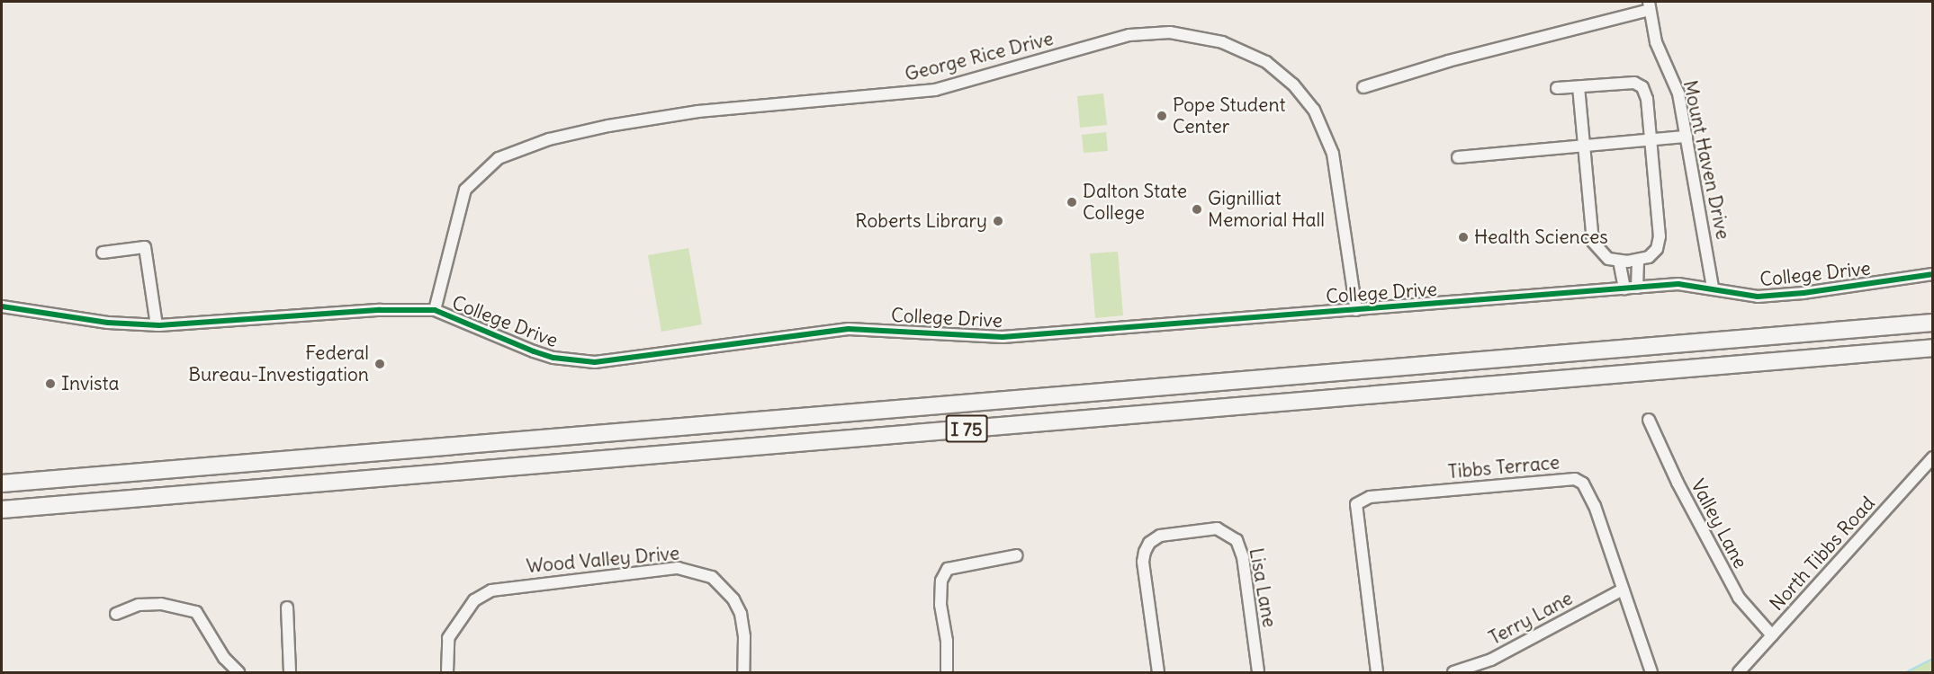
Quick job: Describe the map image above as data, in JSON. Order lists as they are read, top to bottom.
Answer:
{
  "streets": {
    "highway": ["I 75"],
    "street": [
      "George Rice Drive",
      "Mount Haven Drive",
      "College Drive",
      "Tibbs Terrace",
      "Valley Lane",
      "North Tibbs Road",
      "Wood Valley Drive",
      "Lisa Lane",
      "Terry Lane"
    ]
  },
  "crossings": [
    ["George Rice Drive", "College Drive"],
    ["Mount Haven Drive", "College Drive"],
    ["Tibbs Terrace", "Terry Lane"],
    ["Valley Lane", "North Tibbs Road"]
  ],
  "places": [
    "Pope Student Center",
    "Dalton State College",
    "Gignilliat Memorial Hall",
    "Roberts Library",
    "Health Sciences",
    "Federal Bureau-Investigation",
    "Invista"
  ]
}
